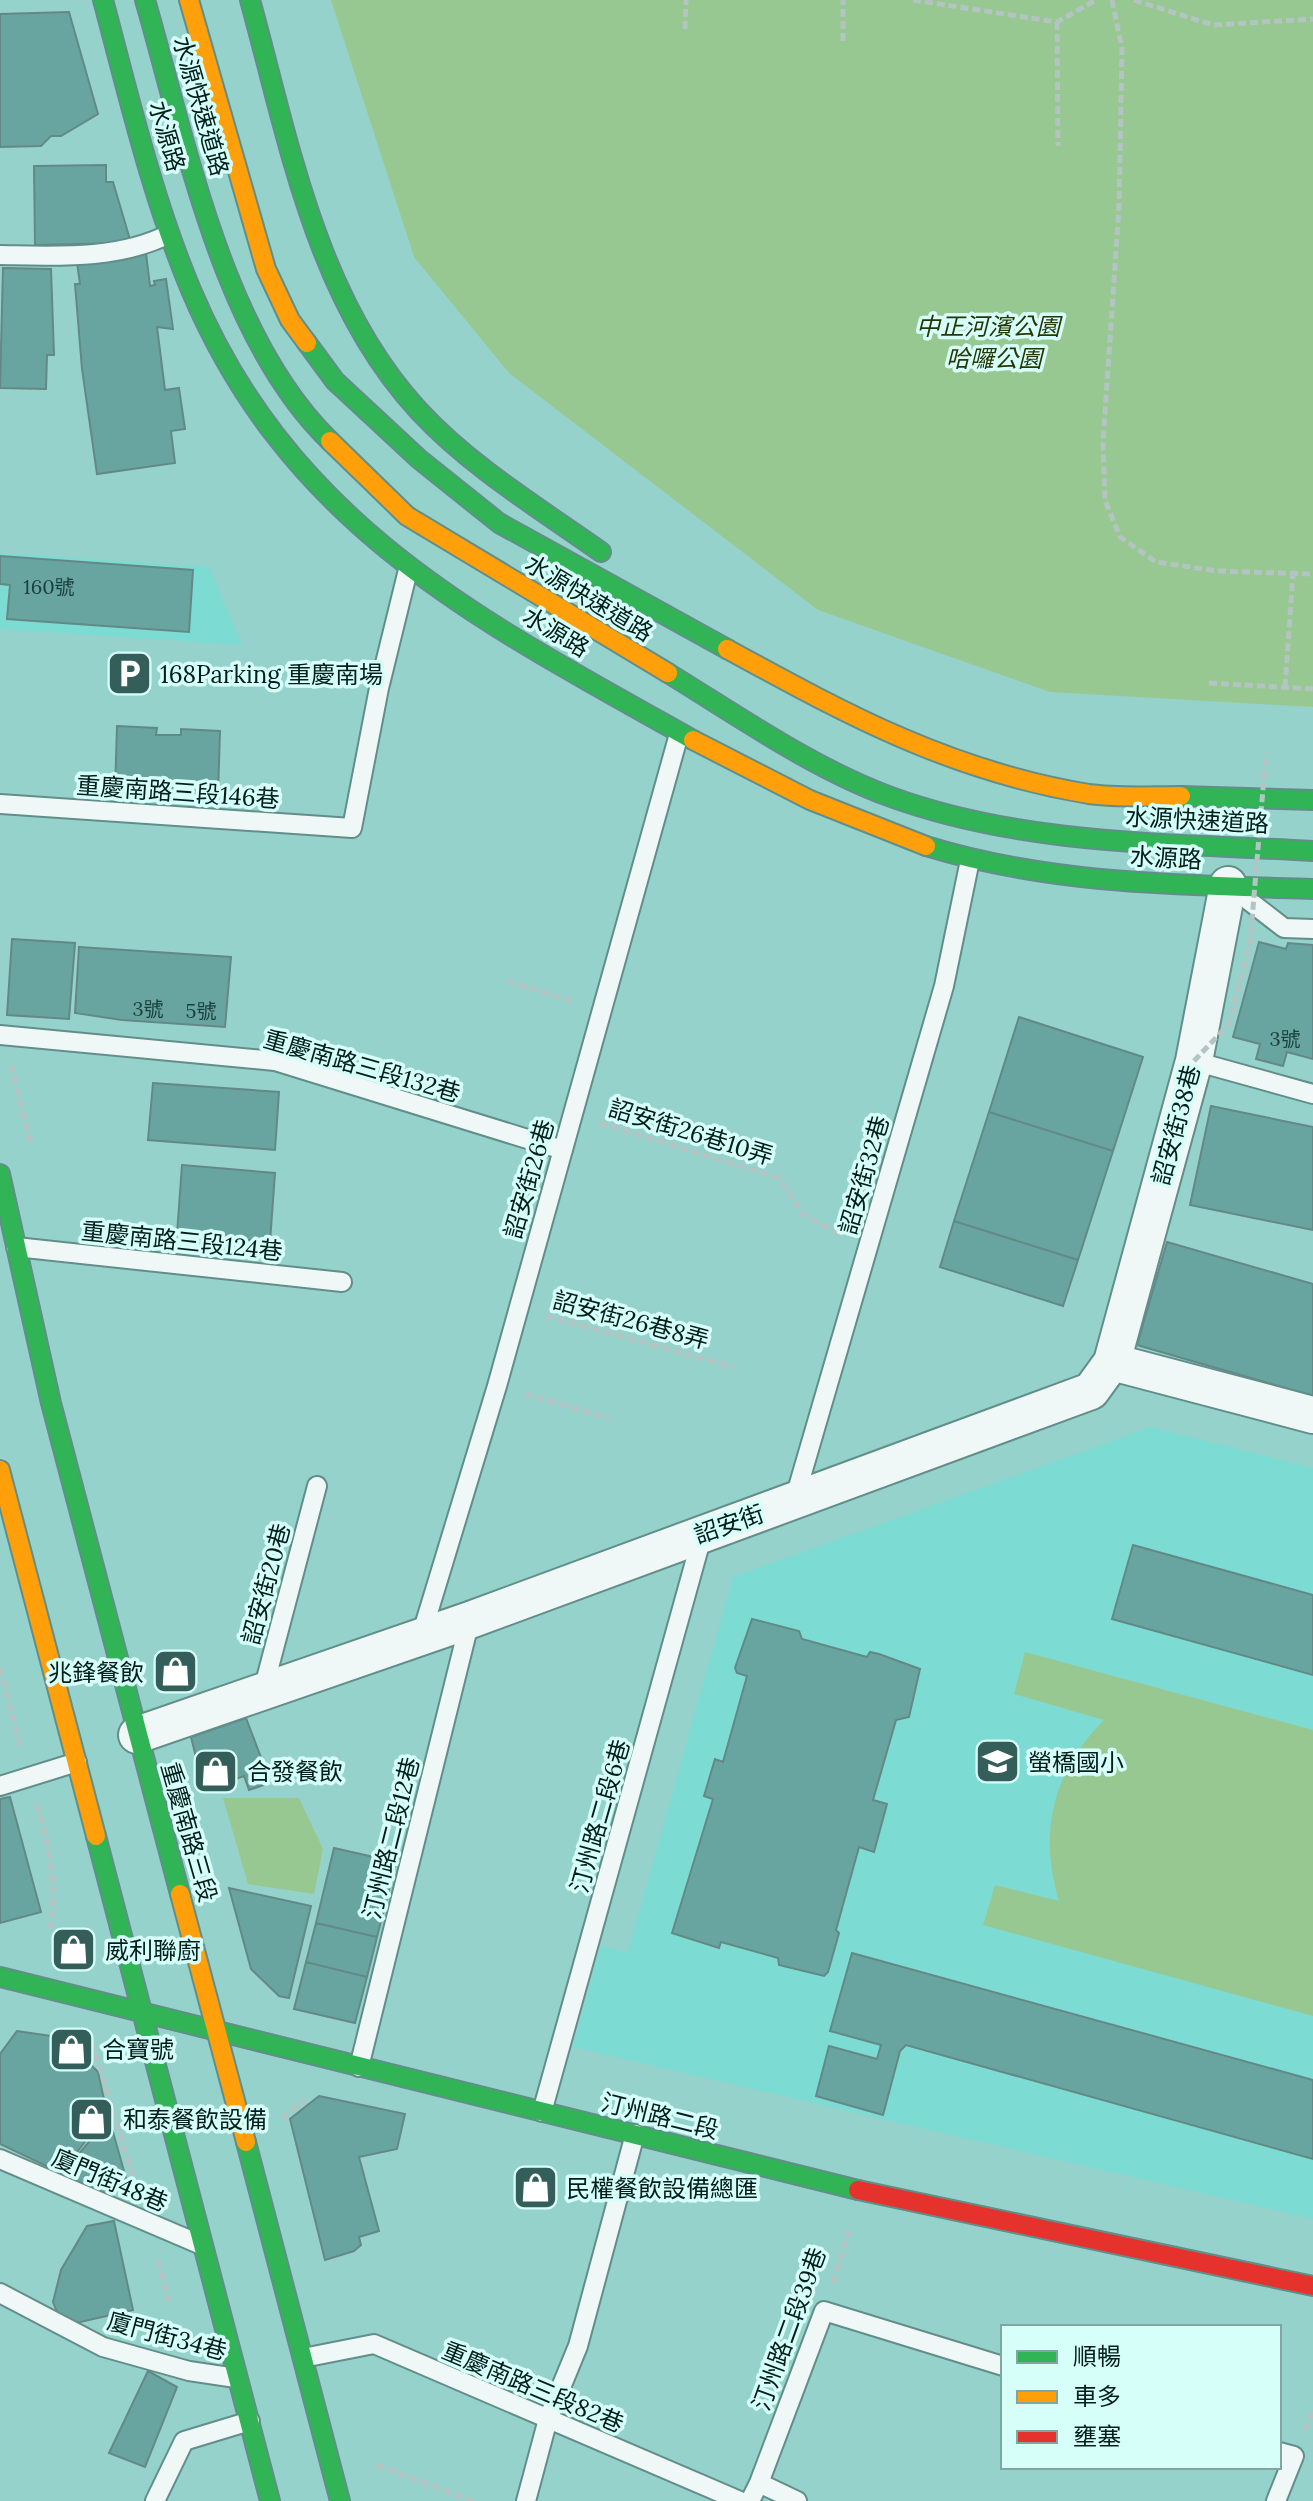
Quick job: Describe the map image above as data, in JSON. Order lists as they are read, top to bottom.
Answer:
{
  "streets": {
    "main road": [
      "水源快速道路",
      "水源路",
      "重慶南路三段",
      "汀州路二段"
    ],
    "street": ["詔安街38巷", "詔安街"],
    "lane": [
      "重慶南路三段146巷",
      "重慶南路三段132巷",
      "詔安街32巷",
      "詔安街26巷",
      "重慶南路三段124巷",
      "詔安街20巷",
      "汀州路二段6巷",
      "汀州路二段12巷",
      "廈門街48巷",
      "汀州路二段39巷",
      "廈門街34巷",
      "重慶南路三段82巷"
    ],
    "path": ["詔安街26巷10弄", "詔安街26巷8弄"]
  },
  "crossings": [
    ["水源路", "重慶南路三段146巷"],
    ["水源路", "詔安街38巷"],
    ["水源路", "詔安街32巷"],
    ["水源路", "詔安街26巷"],
    ["重慶南路三段132巷", "詔安街26巷"],
    ["詔安街38巷", "詔安街"],
    ["詔安街26巷10弄", "詔安街32巷"],
    ["詔安街26巷10弄", "詔安街26巷"],
    ["詔安街32巷", "詔安街"],
    ["詔安街26巷", "詔安街26巷8弄"],
    ["詔安街26巷", "詔安街"],
    ["重慶南路三段124巷", "重慶南路三段"],
    ["詔安街", "詔安街20巷"],
    ["詔安街", "汀州路二段6巷"],
    ["詔安街", "重慶南路三段"],
    ["詔安街", "汀州路二段12巷"],
    ["汀州路二段6巷", "汀州路二段"],
    ["重慶南路三段", "汀州路二段"],
    ["重慶南路三段", "重慶南路三段82巷"],
    ["汀州路二段12巷", "汀州路二段"],
    ["汀州路二段", "汀州路二段39巷"]
  ],
  "parks": ["中正河濱公園", "哈囉公園"],
  "places": {
    "parking": ["168Parking 重慶南場"],
    "shop": [
      "兆鋒餐飲",
      "合發餐飲",
      "威利聯廚",
      "合寶號",
      "和泰餐飲設備",
      "民權餐飲設備總匯"
    ],
    "school or university": ["螢橋國小"]
  },
  "house_numbers": [
    "160號",
    "3號",
    "5號",
    "3號"
  ],
  "legend": ["順暢", "車多", "壅塞"]
}
